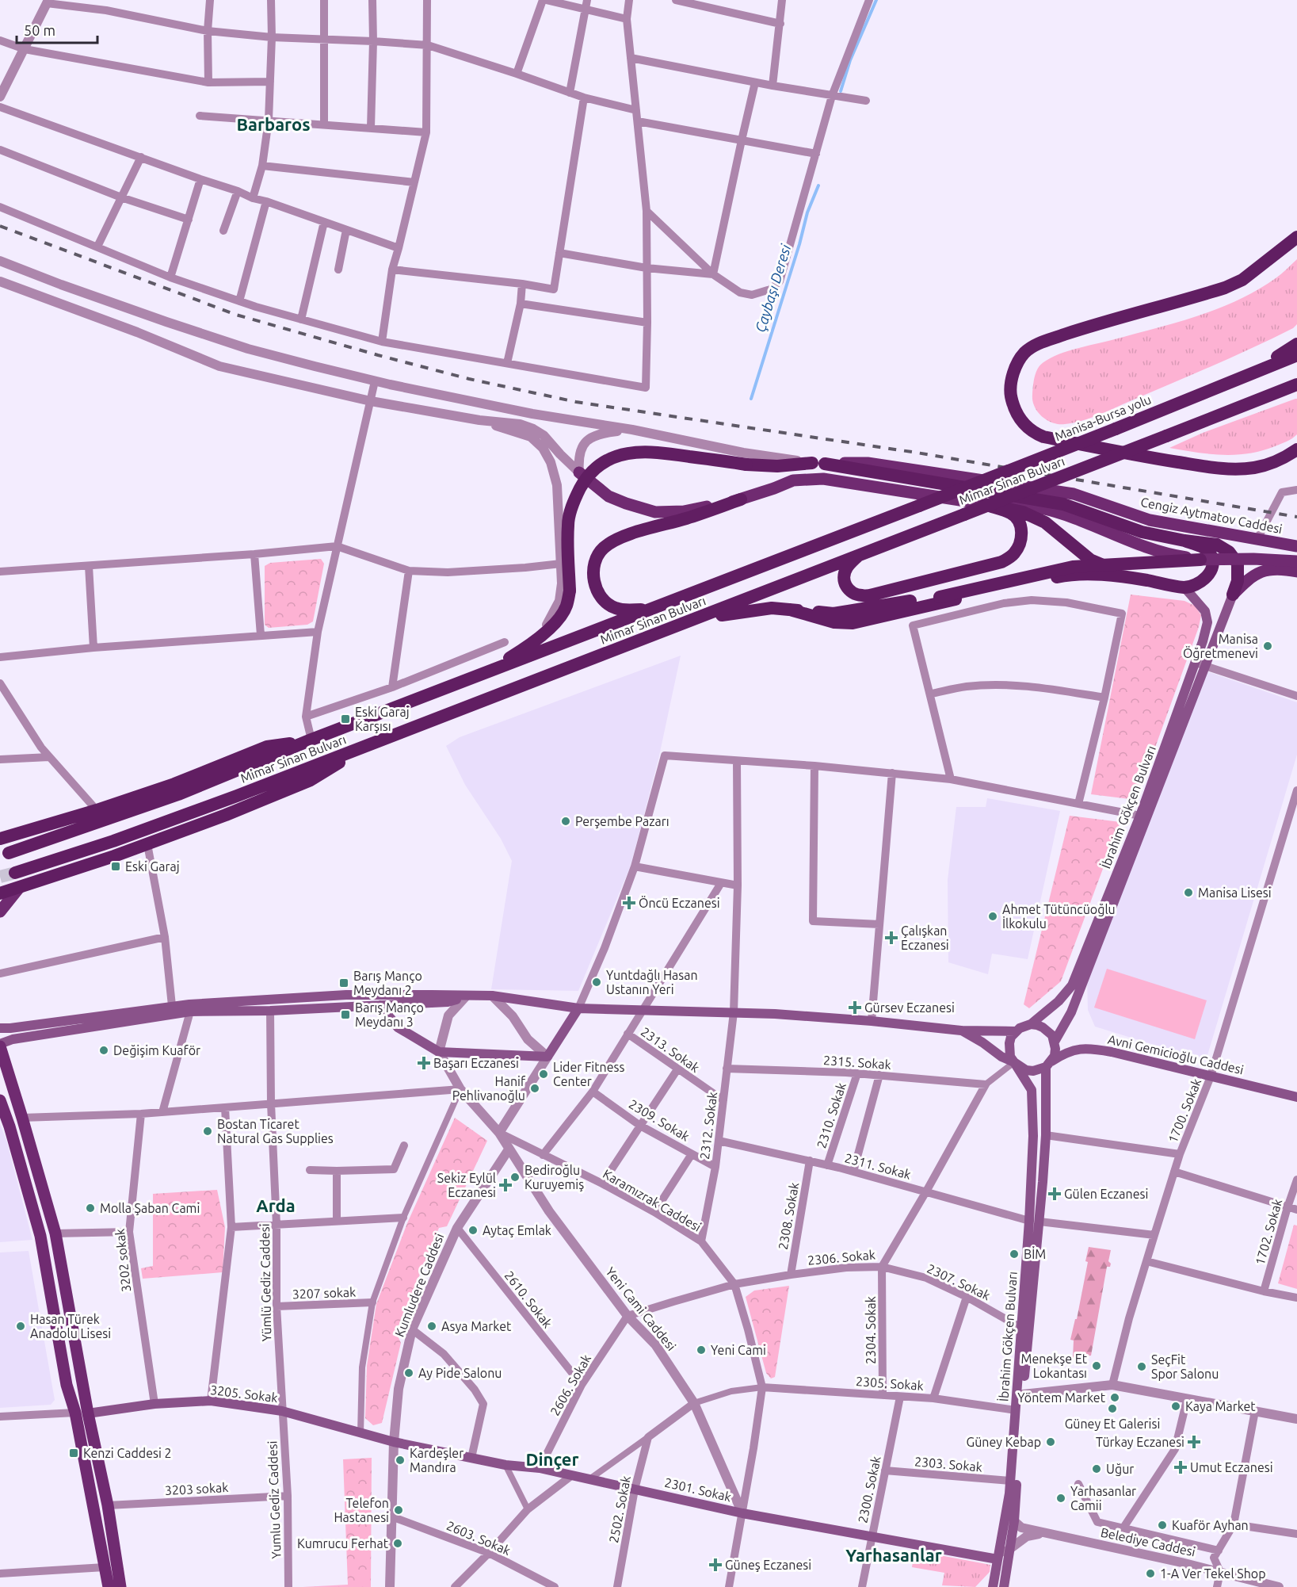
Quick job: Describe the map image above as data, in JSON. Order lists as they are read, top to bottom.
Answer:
{
  "streets": {
    "highway": ["Manisa-Bursa yolu", "Mimar Sinan Bulvarı"],
    "main road": [
      "Cengiz Aytmatov Caddesi",
      "İbrahim Gökçen Bulvarı",
      "Avni Gemicioğlu Caddesi",
      "3205. Sokak",
      "2301. Sokak"
    ],
    "street": [
      "2313. Sokak",
      "2315. Sokak",
      "1700. Sokak",
      "2310. Sokak",
      "2309. Sokak",
      "2312. Sokak",
      "2311. Sokak",
      "Karamızrak Caddesi",
      "2308. Sokak",
      "1702. Sokak",
      "2306. Sokak",
      "3202 sokak",
      "2307. Sokak",
      "Yümlü Gediz Caddesi",
      "Kumludere Caddesi",
      "3207 sokak",
      "2610. Sokak",
      "Yeni Cami Caddesi",
      "2304. Sokak",
      "2305. Sokak",
      "2606. Sokak",
      "2303. Sokak",
      "3203 sokak",
      "2300. Sokak",
      "Yumlu Gediz Caddesi",
      "2502. Sokak",
      "2603. Sokak",
      "Belediye Caddesi"
    ]
  },
  "crossings": [
    ["İbrahim Gökçen Bulvarı", "Avni Gemicioğlu Caddesi"],
    ["İbrahim Gökçen Bulvarı", "2311. Sokak"],
    ["İbrahim Gökçen Bulvarı", "2307. Sokak"],
    ["İbrahim Gökçen Bulvarı", "2305. Sokak"],
    ["İbrahim Gökçen Bulvarı", "2303. Sokak"],
    ["İbrahim Gökçen Bulvarı", "2301. Sokak"],
    ["İbrahim Gökçen Bulvarı", "Belediye Caddesi"],
    ["2313. Sokak", "2312. Sokak"],
    ["Avni Gemicioğlu Caddesi", "1700. Sokak"],
    ["2315. Sokak", "2310. Sokak"],
    ["2315. Sokak", "2312. Sokak"],
    ["2315. Sokak", "2306. Sokak"],
    ["2310. Sokak", "2311. Sokak"],
    ["2309. Sokak", "2312. Sokak"],
    ["2312. Sokak", "2311. Sokak"],
    ["2312. Sokak", "Karamızrak Caddesi"],
    ["2311. Sokak", "2308. Sokak"],
    ["2311. Sokak", "2306. Sokak"],
    ["Karamızrak Caddesi", "2306. Sokak"],
    ["Karamızrak Caddesi", "Yeni Cami Caddesi"],
    ["Karamızrak Caddesi", "2305. Sokak"],
    ["2308. Sokak", "2306. Sokak"],
    ["2306. Sokak", "2307. Sokak"],
    ["2306. Sokak", "Yeni Cami Caddesi"],
    ["2306. Sokak", "2304. Sokak"],
    ["2306. Sokak", "2606. Sokak"],
    ["3202 sokak", "3205. Sokak"],
    ["2307. Sokak", "2304. Sokak"],
    ["Yümlü Gediz Caddesi", "3207 sokak"],
    ["Yümlü Gediz Caddesi", "3205. Sokak"],
    ["Yümlü Gediz Caddesi", "Yumlu Gediz Caddesi"],
    ["Kumludere Caddesi", "2610. Sokak"],
    ["Kumludere Caddesi", "Yeni Cami Caddesi"],
    ["Kumludere Caddesi", "3205. Sokak"],
    ["Kumludere Caddesi", "2301. Sokak"],
    ["Kumludere Caddesi", "2603. Sokak"],
    ["2610. Sokak", "2606. Sokak"],
    ["Yeni Cami Caddesi", "2606. Sokak"],
    ["Yeni Cami Caddesi", "2301. Sokak"],
    ["2304. Sokak", "2305. Sokak"],
    ["2305. Sokak", "2300. Sokak"],
    ["2606. Sokak", "2301. Sokak"],
    ["3205. Sokak", "2301. Sokak"],
    ["3205. Sokak", "Yumlu Gediz Caddesi"],
    ["2303. Sokak", "2300. Sokak"],
    ["3203 sokak", "Yumlu Gediz Caddesi"],
    ["2301. Sokak", "2300. Sokak"],
    ["2301. Sokak", "2502. Sokak"]
  ],
  "districts": [
    "Barbaros",
    "Arda",
    "Dinçer",
    "Yarhasanlar"
  ],
  "water": ["Çaybaşı Deresi"],
  "places": {
    "other": [
      "Manisa Öğretmenevi",
      "Perşembe Pazarı",
      "Manisa Lisesi",
      "Ahmet Tütüncüoğlu İlkokulu",
      "Yuntdağlı Hasan Ustanın Yeri",
      "Değişim Kuaför",
      "Lider Fitness Center",
      "Hanif Pehlivanoğlu",
      "Bostan Ticaret Natural Gas Supplies",
      "Bediroğlu Kuruyemiş",
      "Molla Şaban Cami",
      "Aytaç Emlak",
      "BİM",
      "Hasan Türek Anadolu Lisesi",
      "Asya Market",
      "Yeni Cami",
      "Menekşe Et Lokantası",
      "SeçFit Spor Salonu",
      "Ay Pide Salonu",
      "Yöntem Market",
      "Kaya Market",
      "Güney Et Galerisi",
      "Güney Kebap",
      "Kardeşler Mandıra",
      "Uğur",
      "Yarhasanlar Camii",
      "Telefon Hastanesi",
      "Kuaför Ayhan",
      "Kumrucu Ferhat",
      "1-A Ver Tekel Shop"
    ],
    "transit": [
      "Eski Garaj Karşısı",
      "Eski Garaj",
      "Barış Manço Meydanı 2",
      "Barış Manço Meydanı 3",
      "Kenzi Caddesi 2"
    ],
    "health": [
      "Öncü Eczanesi",
      "Çalışkan Eczanesi",
      "Gürsev Eczanesi",
      "Başarı Eczanesi",
      "Sekiz Eylül Eczanesi",
      "Gülen Eczanesi",
      "Türkay Eczanesi",
      "Umut Eczanesi",
      "Güneş Eczanesi"
    ]
  },
  "scale_bar": "50 m"
}
